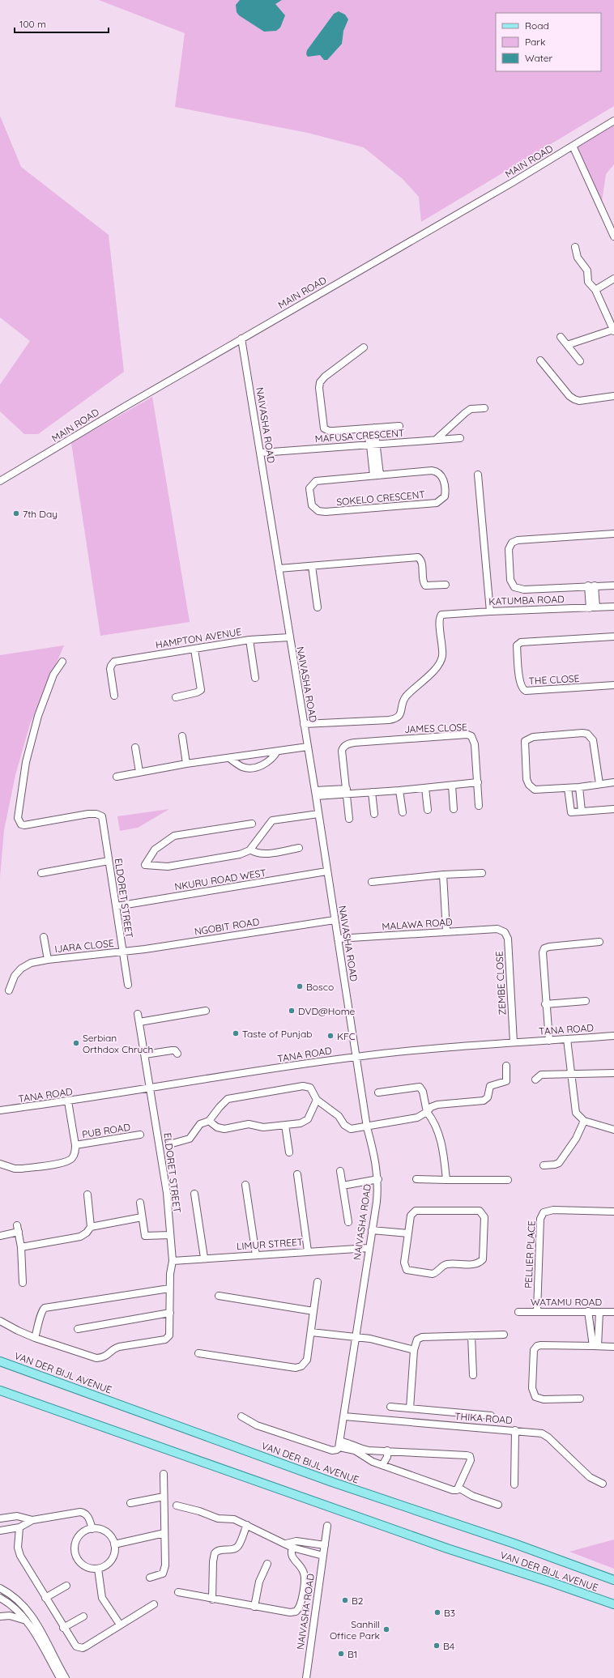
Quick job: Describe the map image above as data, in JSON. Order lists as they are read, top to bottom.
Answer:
{
  "streets": {
    "main road": ["VAN DER BIJL AVENUE"],
    "street": [
      "MAIN ROAD",
      "NAIVASHA ROAD",
      "MAFUSA CRESCENT",
      "SOKELO CRESCENT",
      "KATUMBA ROAD",
      "HAMPTON AVENUE",
      "THE CLOSE",
      "JAMES CLOSE",
      "NKURU ROAD WEST",
      "ELDORET STREET",
      "MALAWA ROAD",
      "NGOBIT ROAD",
      "IJARA CLOSE",
      "ZEMBE CLOSE",
      "TANA ROAD",
      "PUB ROAD",
      "LIMUR STREET",
      "PELLIER PLACE",
      "WATAMU ROAD",
      "THIKA ROAD"
    ]
  },
  "crossings": [
    ["MAIN ROAD", "NAIVASHA ROAD"],
    ["NAIVASHA ROAD", "MAFUSA CRESCENT"],
    ["NAIVASHA ROAD", "HAMPTON AVENUE"],
    ["NAIVASHA ROAD", "JAMES CLOSE"],
    ["NAIVASHA ROAD", "NKURU ROAD WEST"],
    ["NAIVASHA ROAD", "MALAWA ROAD"],
    ["NAIVASHA ROAD", "NGOBIT ROAD"],
    ["NAIVASHA ROAD", "TANA ROAD"],
    ["NAIVASHA ROAD", "LIMUR STREET"],
    ["NAIVASHA ROAD", "THIKA ROAD"],
    ["KATUMBA ROAD", "JAMES CLOSE"],
    ["NKURU ROAD WEST", "ELDORET STREET"],
    ["ELDORET STREET", "NGOBIT ROAD"],
    ["ELDORET STREET", "IJARA CLOSE"],
    ["ELDORET STREET", "TANA ROAD"],
    ["ELDORET STREET", "LIMUR STREET"],
    ["MALAWA ROAD", "ZEMBE CLOSE"],
    ["NGOBIT ROAD", "IJARA CLOSE"],
    ["ZEMBE CLOSE", "TANA ROAD"],
    ["PELLIER PLACE", "WATAMU ROAD"]
  ],
  "places": [
    "7th Day",
    "Bosco",
    "DVD@Home",
    "Taste of Punjab",
    "KFC",
    "Serbian Orthdox Chruch",
    "B2",
    "B3",
    "Sanhill Office Park",
    "B4",
    "B1"
  ],
  "legend": ["Road", "Park", "Water"],
  "scale_bar": "100 m"
}
